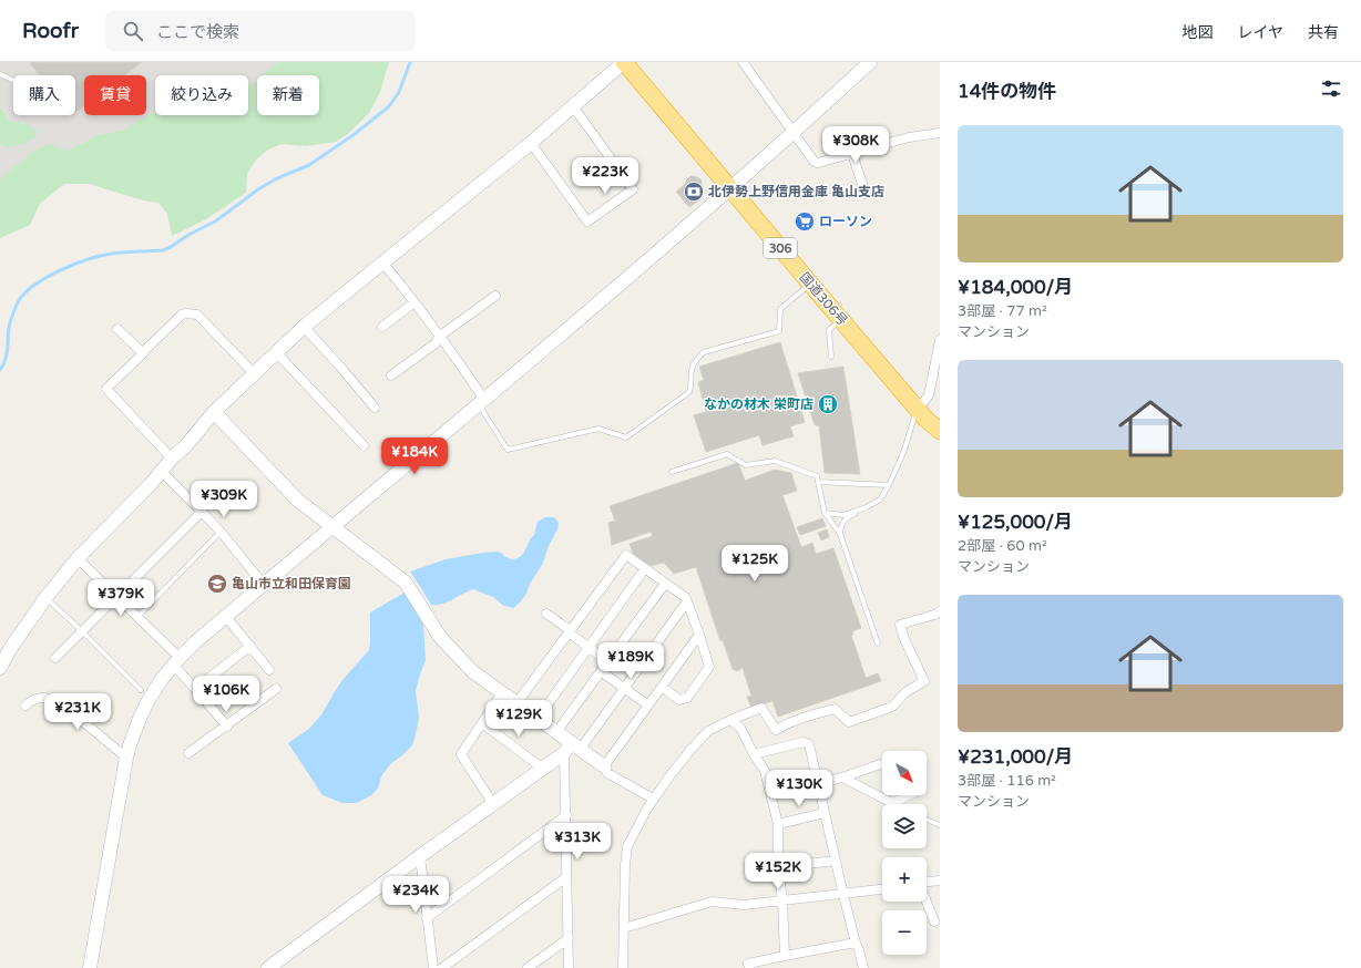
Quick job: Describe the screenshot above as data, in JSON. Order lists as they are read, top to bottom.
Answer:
{
  "streets": {
    "highway": ["306", "国道306号"]
  },
  "places": {
    "bank": ["北伊勢上野信用金庫 亀山支店"],
    "supermarket": ["ローソン"],
    "building": ["なかの材木 栄町店"],
    "school or university": ["亀山市立和田保育園"]
  },
  "north": "bottom right",
  "page": {
    "header": "Roofr",
    "search": "ここで検索",
    "nav": ["地図", "レイヤ", "共有"],
    "heading": "14件の物件",
    "chip": [
      "購入",
      "賃貸",
      "絞り込み",
      "新着"
    ],
    "list": [
      {
        "name": "¥184,000/月",
        "note": "3部屋 · 77 m² · マンション"
      },
      {
        "name": "¥125,000/月",
        "note": "2部屋 · 60 m² · マンション"
      },
      {
        "name": "¥231,000/月",
        "note": "3部屋 · 116 m² · マンション"
      }
    ],
    "price": [
      "¥308K",
      "¥223K",
      "¥184K",
      "¥309K",
      "¥125K",
      "¥379K",
      "¥189K",
      "¥106K",
      "¥231K",
      "¥129K",
      "¥130K",
      "¥313K",
      "¥152K",
      "¥234K"
    ],
    "map_buttons": ["+", "−"]
  }
}
